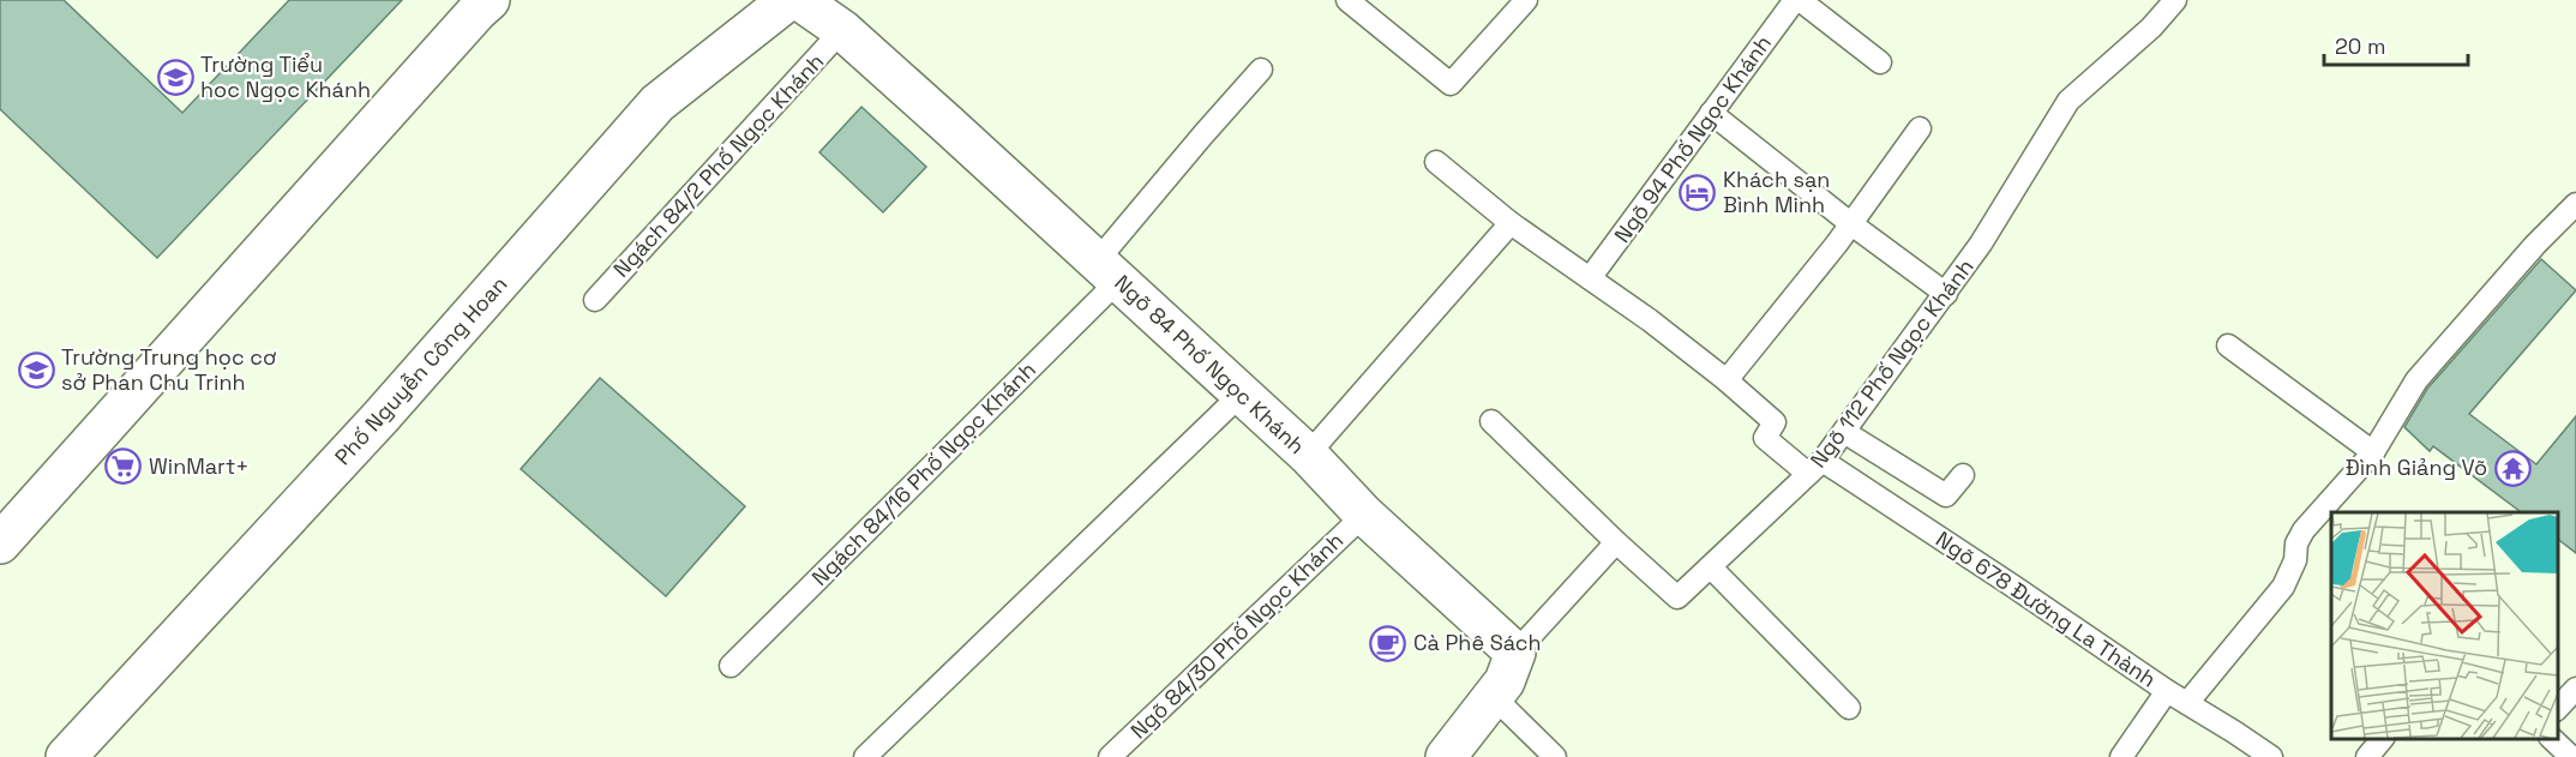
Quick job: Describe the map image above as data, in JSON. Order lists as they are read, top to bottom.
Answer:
{
  "streets": {
    "street": ["Ngõ 84 Phố Ngọc Khánh", "Phố Nguyễn Công Hoan"],
    "lane": [
      "Ngõ 94 Phố Ngọc Khánh",
      "Ngách 84/2 Phố Ngọc Khánh",
      "Ngõ 112 Phố Ngọc Khánh",
      "Ngách 84/16 Phố Ngọc Khánh",
      "Ngõ 678 Đường La Thành",
      "Ngõ 84/30 Phố Ngọc Khánh"
    ]
  },
  "crossings": [
    ["Ngách 84/2 Phố Ngọc Khánh", "Ngõ 84 Phố Ngọc Khánh"],
    ["Ngõ 112 Phố Ngọc Khánh", "Ngõ 678 Đường La Thành"],
    ["Ngõ 84 Phố Ngọc Khánh", "Ngách 84/16 Phố Ngọc Khánh"],
    ["Ngõ 84 Phố Ngọc Khánh", "Ngõ 84/30 Phố Ngọc Khánh"]
  ],
  "places": {
    "school or university": ["Trường Tiểu hoc Ngọc Khánh", "Trường Trung học cơ sở Phan Chu Trinh"],
    "hotel": ["Khách sạn Bình Minh"],
    "supermarket": ["WinMart+"],
    "temple": ["Đình Giảng Võ"],
    "cafe": ["Cà Phê Sách"]
  },
  "scale_bar": "20 m"
}
